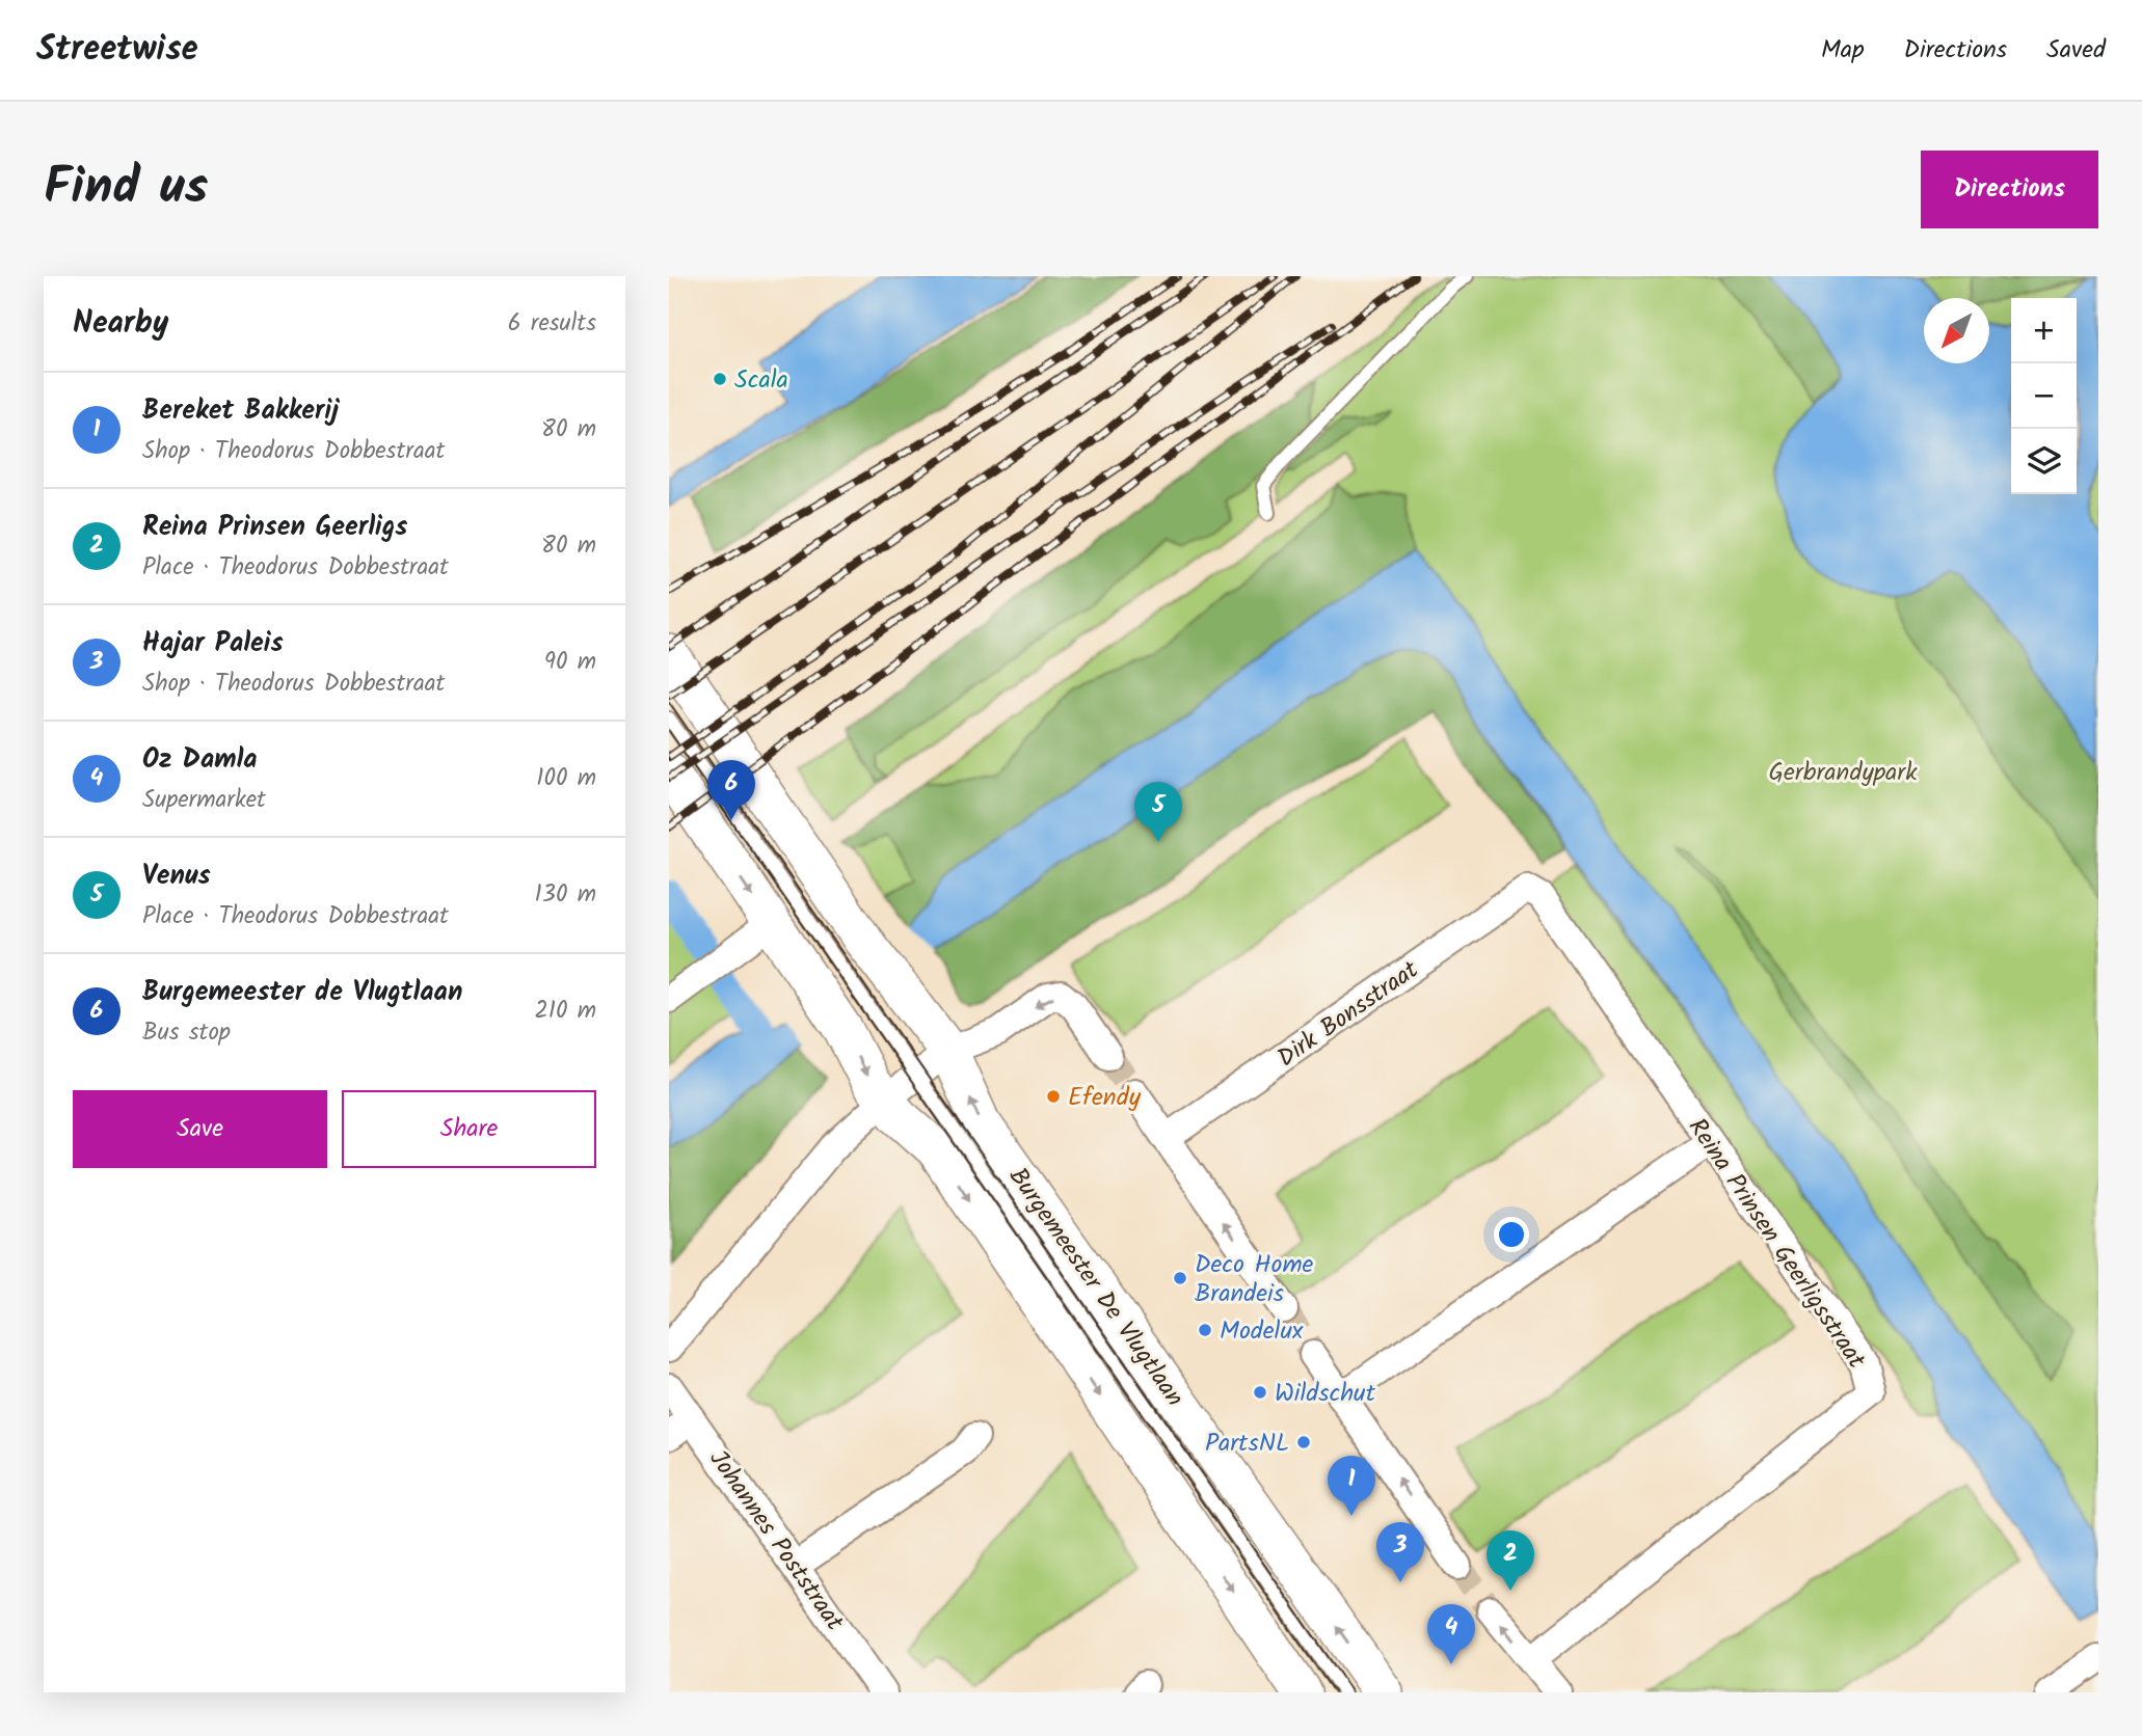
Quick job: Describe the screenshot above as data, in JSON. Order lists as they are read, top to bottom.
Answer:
{
  "streets": {
    "main road": ["Burgemeester De Vlugtlaan"],
    "street": ["Dirk Bonsstraat", "Reina Prinsen Geerligsstraat", "Johannes Poststraat"]
  },
  "crossings": [
    ["Dirk Bonsstraat", "Reina Prinsen Geerligsstraat"]
  ],
  "parks": ["Gerbrandypark"],
  "places": [
    "Scala",
    "Efendy",
    "Deco Home Brandeis",
    "Modelux",
    "Wildschut",
    "PartsNL"
  ],
  "north": "bottom left",
  "page": {
    "header": "Streetwise",
    "nav": ["Map", "Directions", "Saved"],
    "title": "Find us",
    "buttons": [
      "Directions",
      ["Save", "Share"]
    ],
    "heading": ["Nearby", "6 results"],
    "map_buttons": ["+", "−"],
    "list": [
      {
        "mark": "1",
        "name": "Bereket Bakkerij",
        "note": "Shop · Theodorus Dobbestraat",
        "value": "80 m"
      },
      {
        "mark": "2",
        "name": "Reina Prinsen Geerligs",
        "note": "Place · Theodorus Dobbestraat",
        "value": "80 m"
      },
      {
        "mark": "3",
        "name": "Hajar Paleis",
        "note": "Shop · Theodorus Dobbestraat",
        "value": "90 m"
      },
      {
        "mark": "4",
        "name": "Oz Damla",
        "note": "Supermarket",
        "value": "100 m"
      },
      {
        "mark": "5",
        "name": "Venus",
        "note": "Place · Theodorus Dobbestraat",
        "value": "130 m"
      },
      {
        "mark": "6",
        "name": "Burgemeester de Vlugtlaan",
        "note": "Bus stop",
        "value": "210 m"
      }
    ],
    "pins": [
      "6",
      "5",
      "1",
      "3",
      "2",
      "4"
    ]
  }
}
